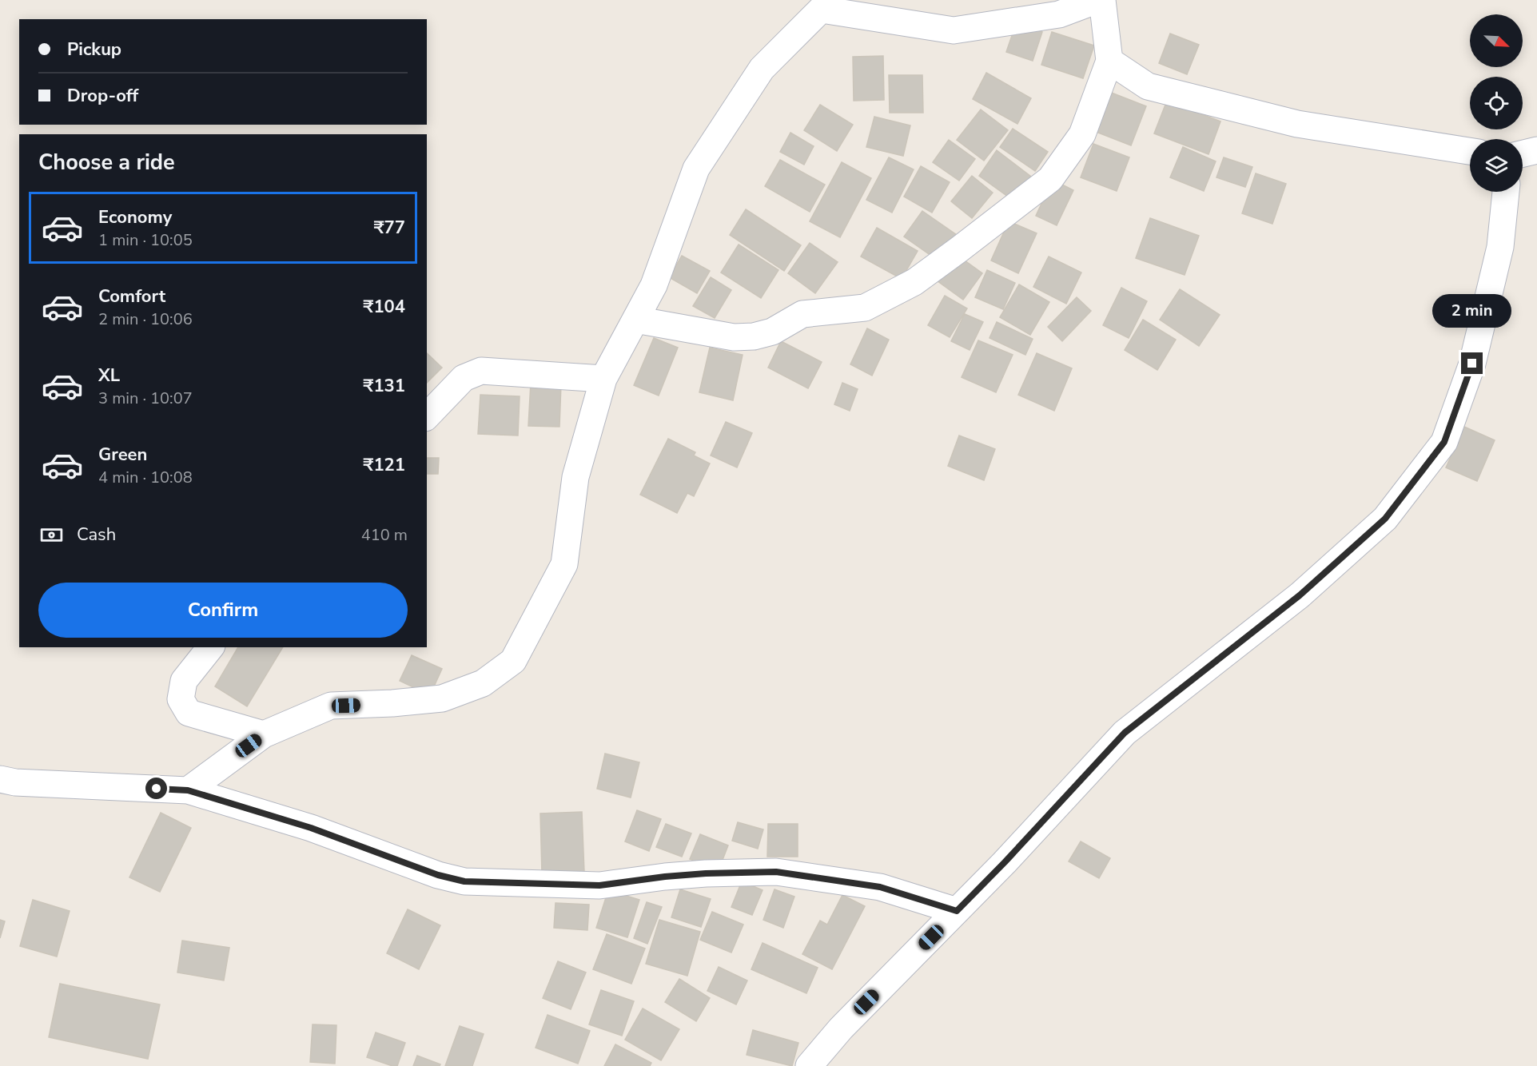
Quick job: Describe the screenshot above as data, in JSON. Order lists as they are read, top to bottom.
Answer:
{
  "north": "bottom right",
  "page": {
    "banner": ["Pickup", "Drop-off"],
    "heading": "Choose a ride",
    "list": [
      {
        "name": "Economy",
        "note": "1 min · 10:05",
        "value": "₹77"
      },
      {
        "name": "Comfort",
        "note": "2 min · 10:06",
        "value": "₹104"
      },
      {
        "name": "XL",
        "note": "3 min · 10:07",
        "value": "₹131"
      },
      {
        "name": "Green",
        "note": "4 min · 10:08",
        "value": "₹121"
      }
    ],
    "bubble": "2 min",
    "pay": ["Cash", "410 m"],
    "buttons": "Confirm"
  }
}
